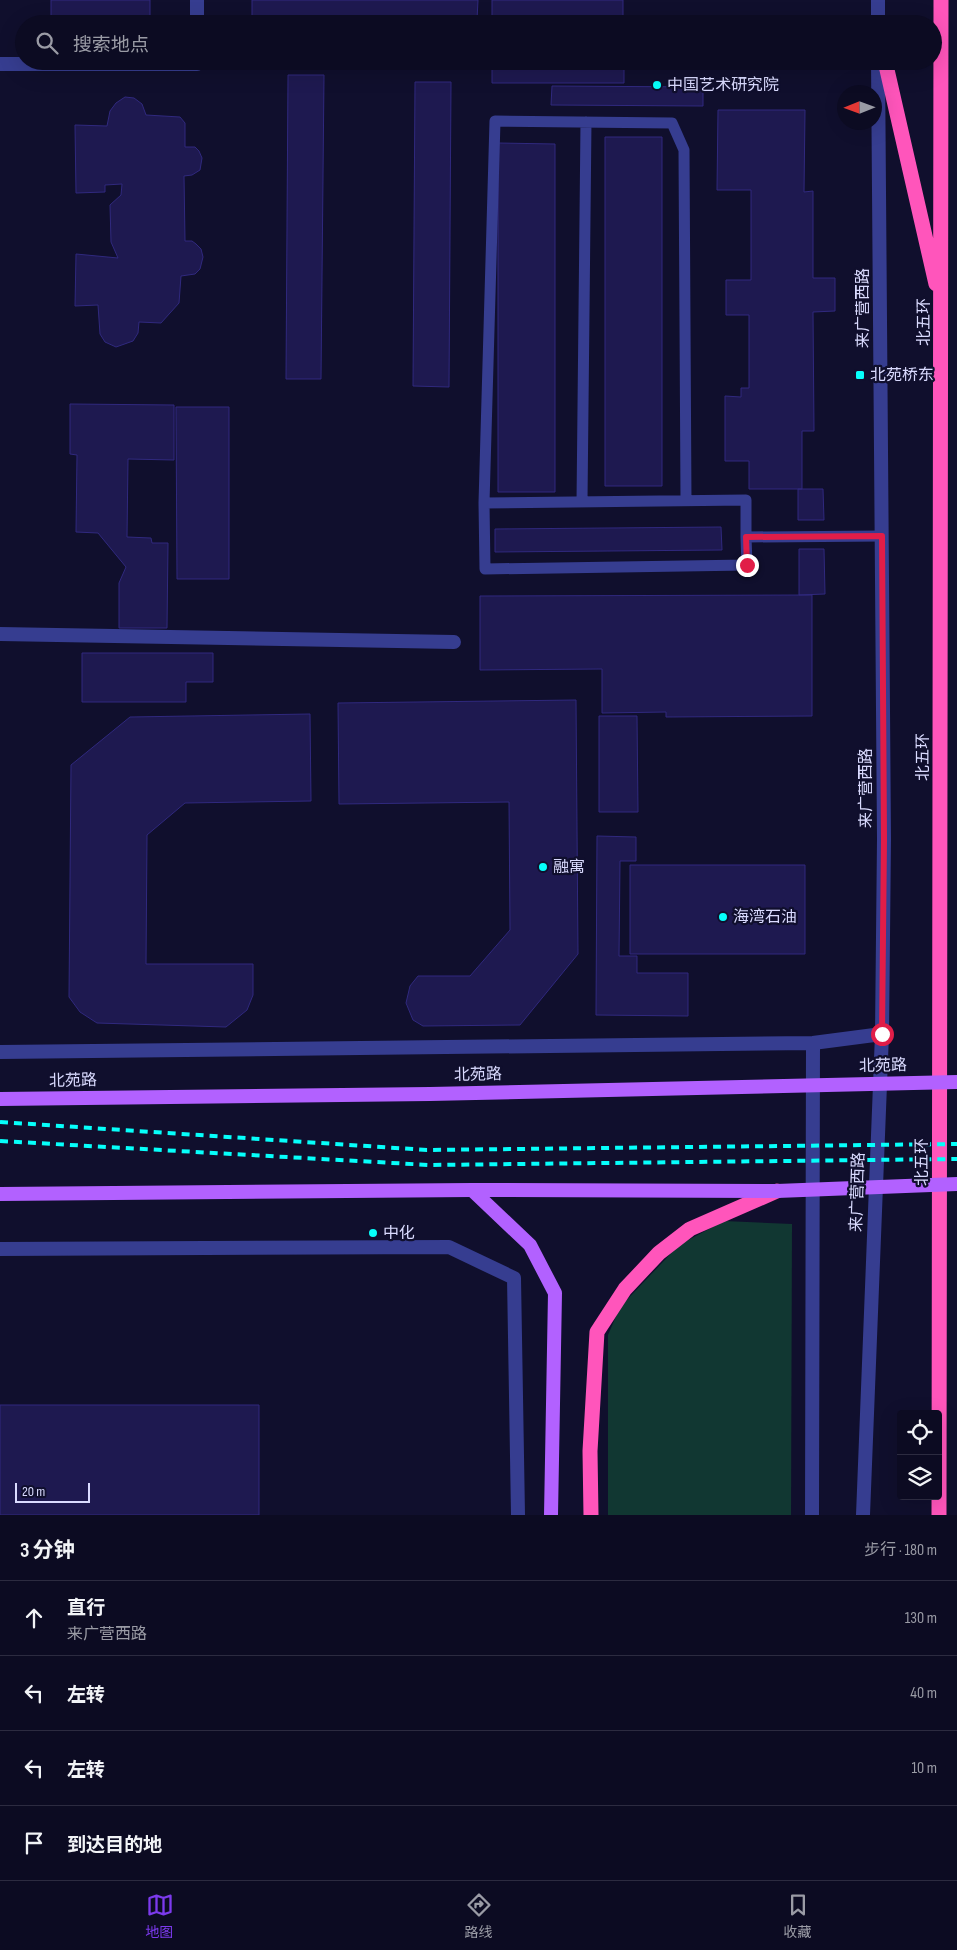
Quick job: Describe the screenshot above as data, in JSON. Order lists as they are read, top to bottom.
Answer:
{
  "streets": {
    "highway": ["北五环"],
    "main road": ["北苑路"],
    "street": ["来广营西路"]
  },
  "places": {
    "other": [
      "中国艺术研究院",
      "融寓",
      "海湾石油",
      "中化"
    ],
    "transit": ["北苑桥东"]
  },
  "scale_bar": "20 m",
  "north": "left",
  "page": {
    "search": "搜索地点",
    "scale": "20 m",
    "heading": ["3 分钟", "步行 · 180 m"],
    "list": [
      ["直行", "来广营西路", "130 m"],
      ["左转", "40 m"],
      ["左转", "10 m"],
      "到达目的地"
    ],
    "nav": ["地图", "路线", "收藏"]
  }
}
